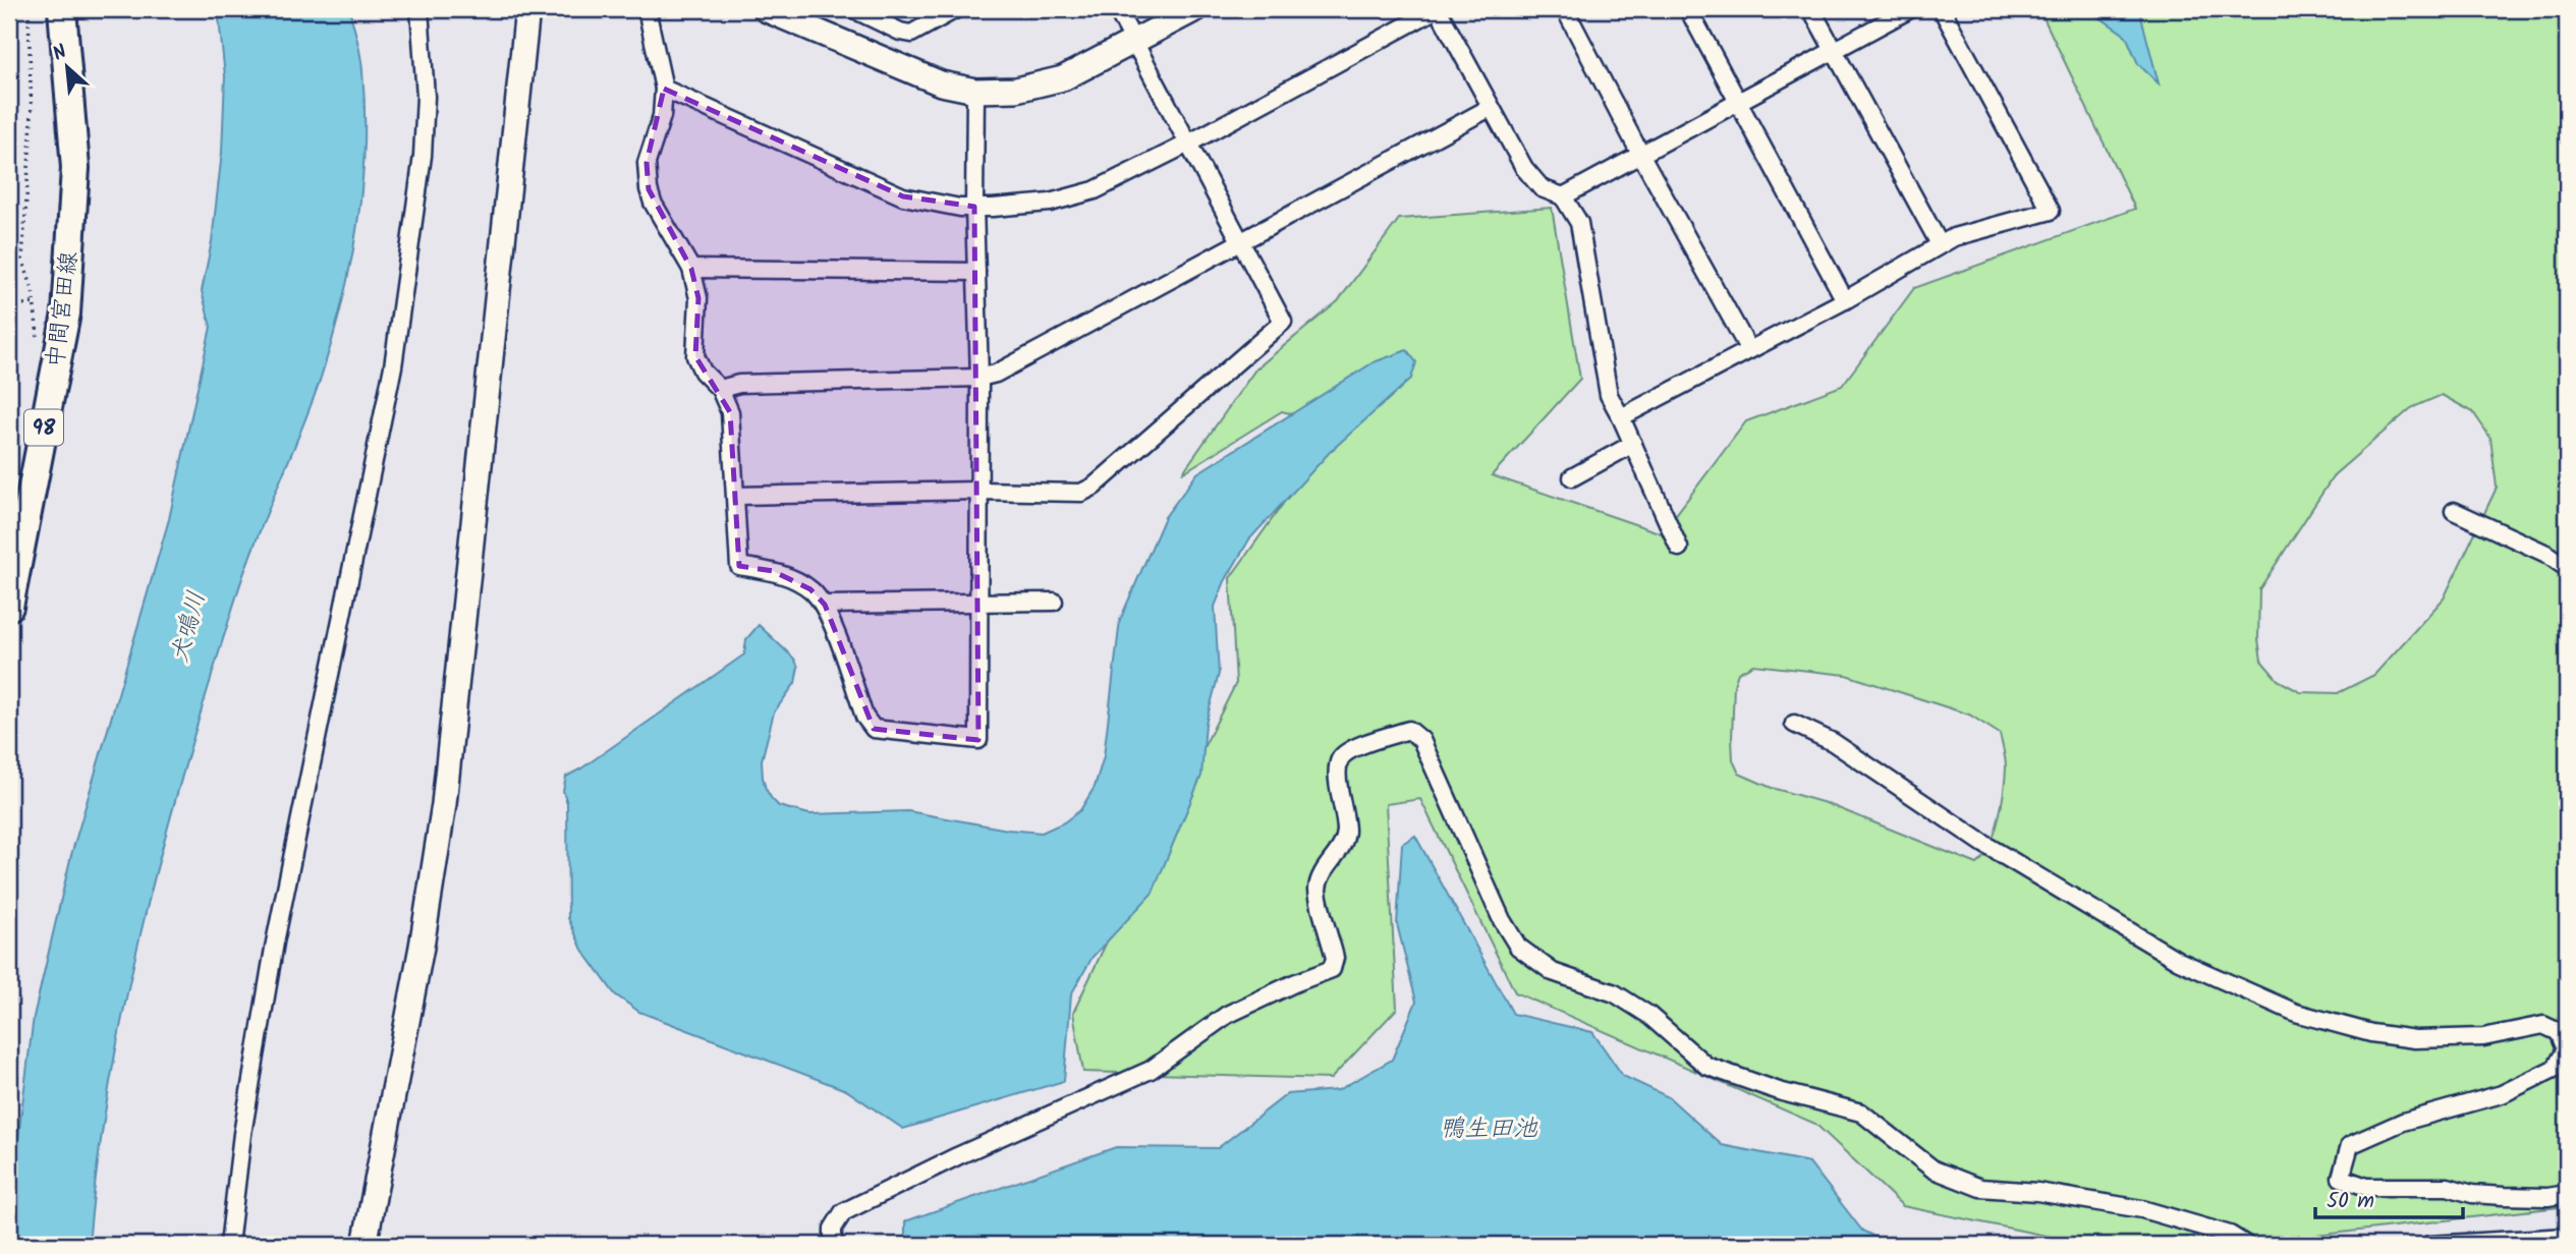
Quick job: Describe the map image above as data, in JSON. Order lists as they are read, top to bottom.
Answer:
{
  "streets": {
    "main road": ["中間宮田線", "98"]
  },
  "water": ["犬鳴川", "鴨生田池"],
  "scale_bar": "50 m",
  "north": "top left"
}
